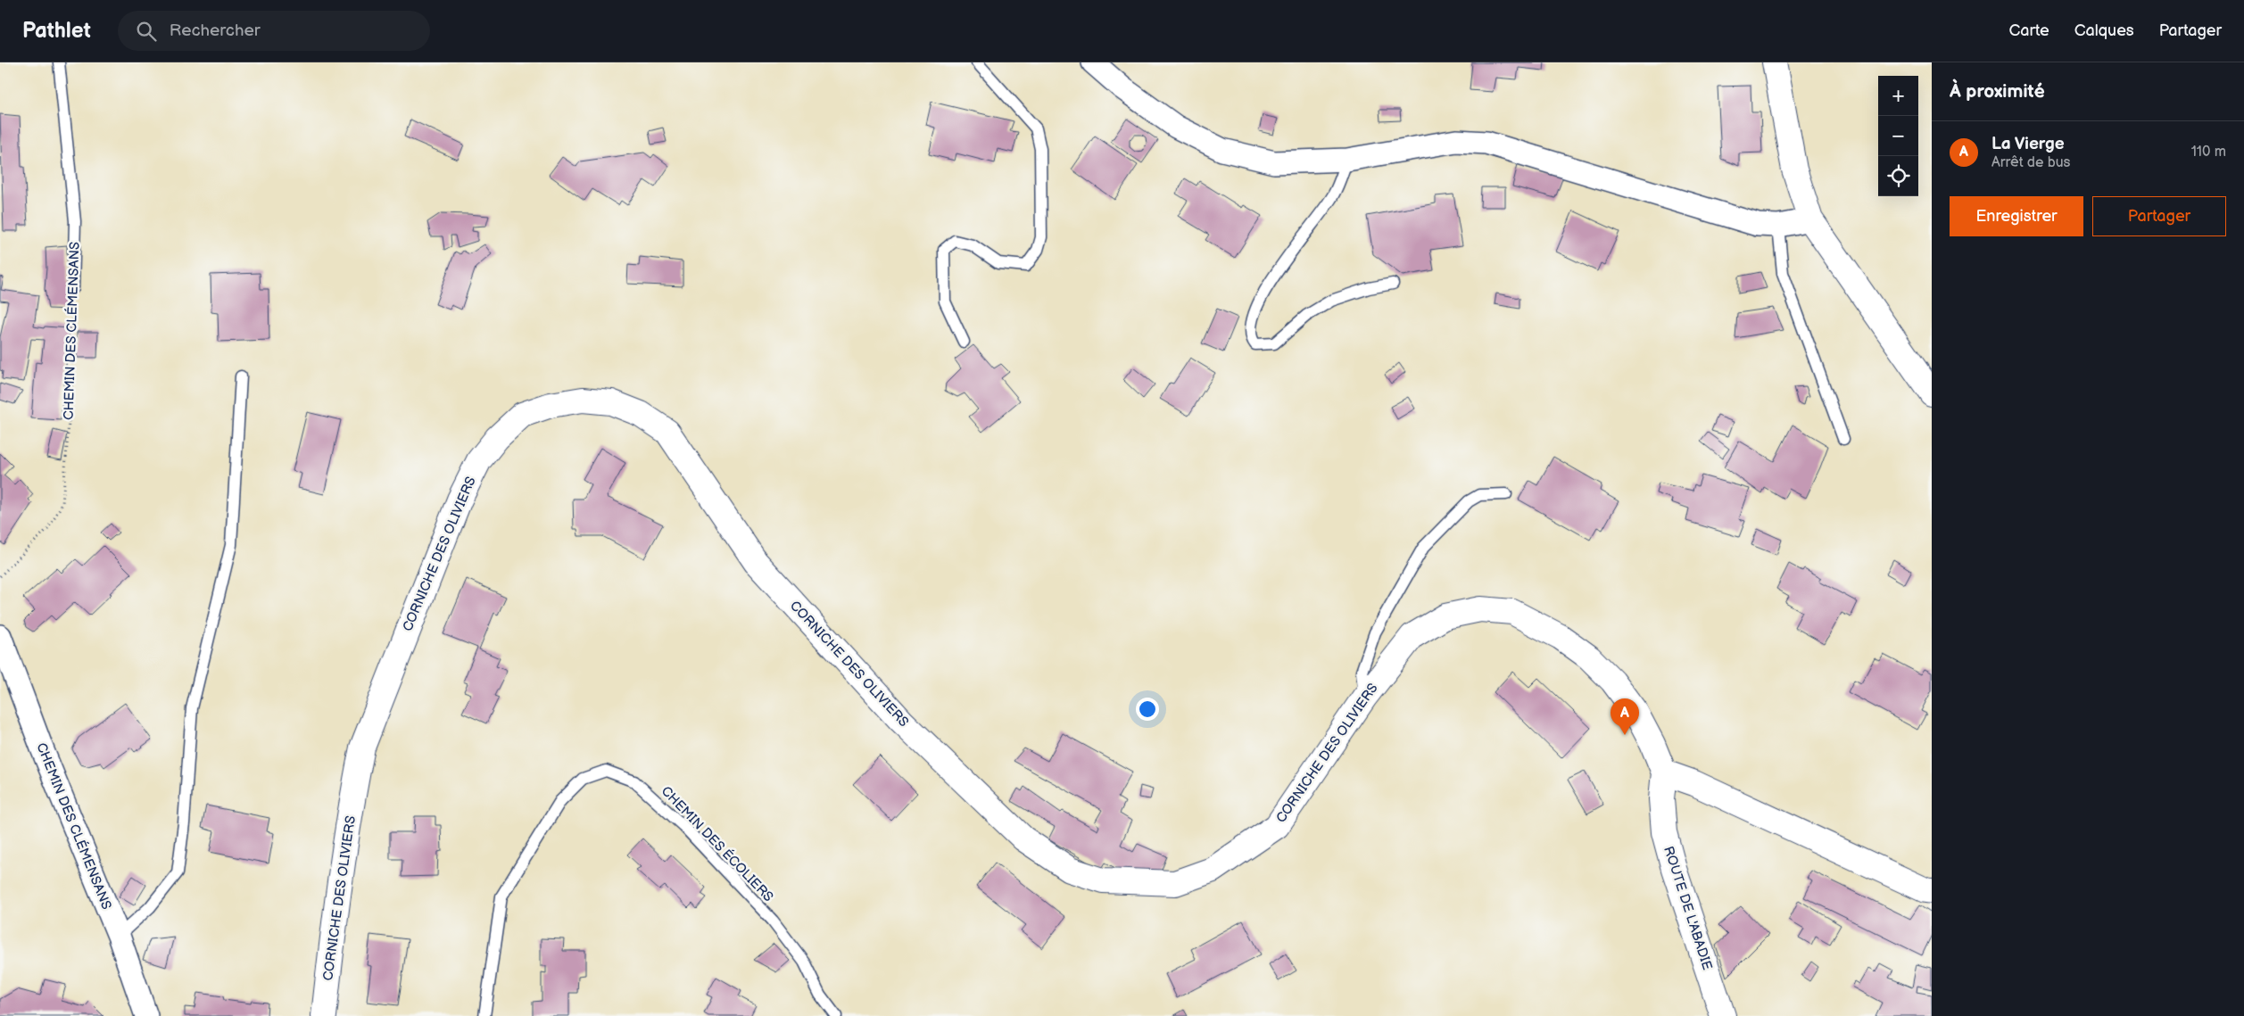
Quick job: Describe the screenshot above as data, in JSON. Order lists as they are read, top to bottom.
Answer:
{
  "streets": {
    "street": ["CHEMIN DES CLÉMENSANS", "CORNICHE DES OLIVIERS", "ROUTE DE L'ABADIE"],
    "lane": ["CHEMIN DES ÉCOLIERS"]
  },
  "crossings": [
    ["CORNICHE DES OLIVIERS", "ROUTE DE L'ABADIE"]
  ],
  "page": {
    "header": "Pathlet",
    "search": "Rechercher",
    "nav": ["Carte", "Calques", "Partager"],
    "heading": "À proximité",
    "map_buttons": ["+", "−"],
    "list": [
      {
        "mark": "A",
        "name": "La Vierge",
        "note": "Arrêt de bus",
        "value": "110 m"
      }
    ],
    "buttons": ["Enregistrer", "Partager"],
    "pins": "A"
  }
}
